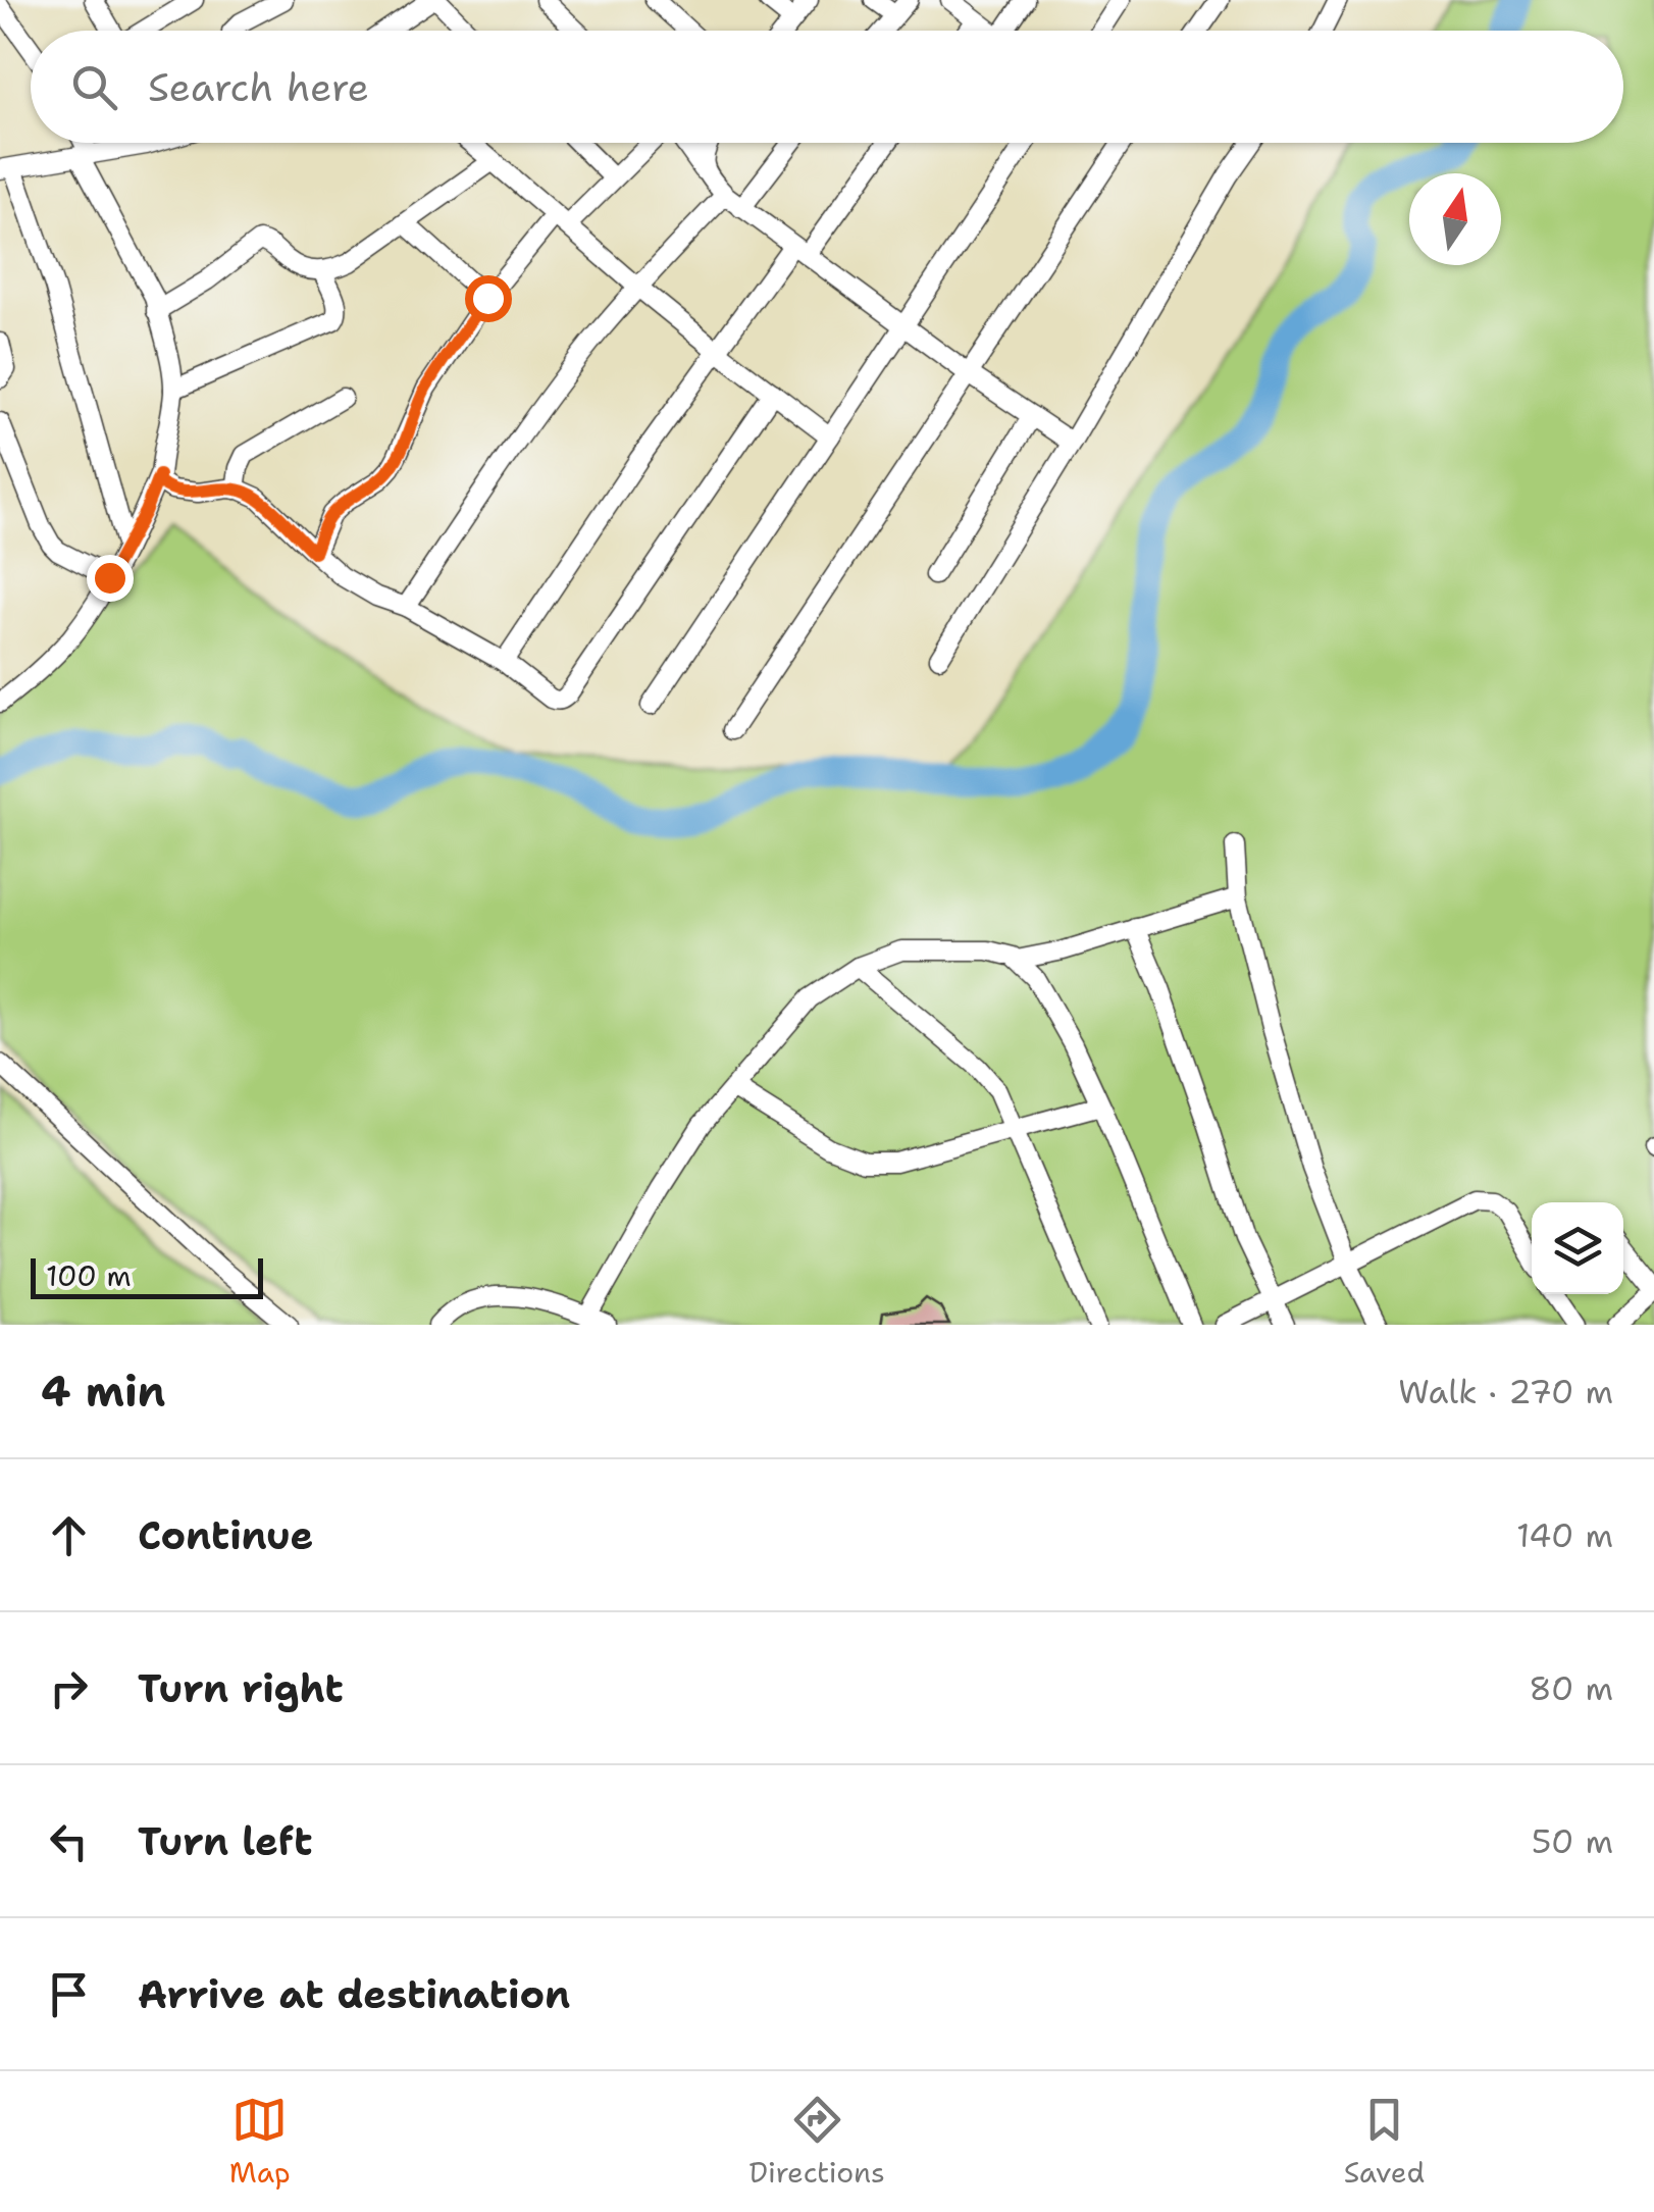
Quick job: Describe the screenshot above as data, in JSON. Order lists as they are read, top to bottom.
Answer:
{
  "scale_bar": "100 m",
  "north": "top",
  "page": {
    "search": "Search here",
    "scale": "100 m",
    "heading": ["4 min", "Walk · 270 m"],
    "list": [
      ["Continue", "140 m"],
      ["Turn right", "80 m"],
      ["Turn left", "50 m"],
      "Arrive at destination"
    ],
    "nav": ["Map", "Directions", "Saved"]
  }
}
